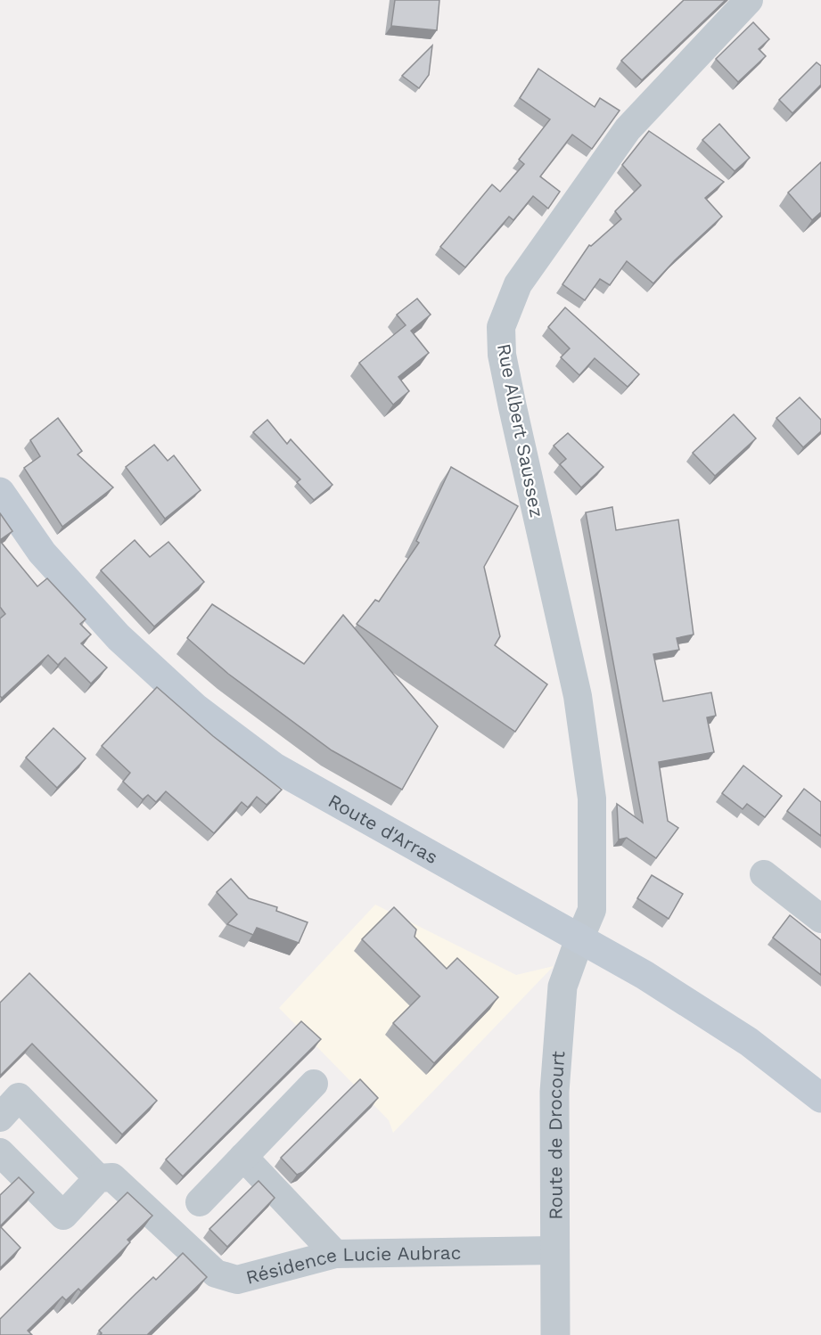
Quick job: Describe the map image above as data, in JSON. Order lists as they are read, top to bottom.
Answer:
{
  "streets": {
    "main road": ["Route d'Arras"],
    "street": ["Rue Albert Saussez", "Route de Drocourt", "Résidence Lucie Aubrac"]
  },
  "crossings": [
    ["Rue Albert Saussez", "Route d'Arras"],
    ["Rue Albert Saussez", "Route de Drocourt"],
    ["Route d'Arras", "Route de Drocourt"],
    ["Route de Drocourt", "Résidence Lucie Aubrac"]
  ]
}
